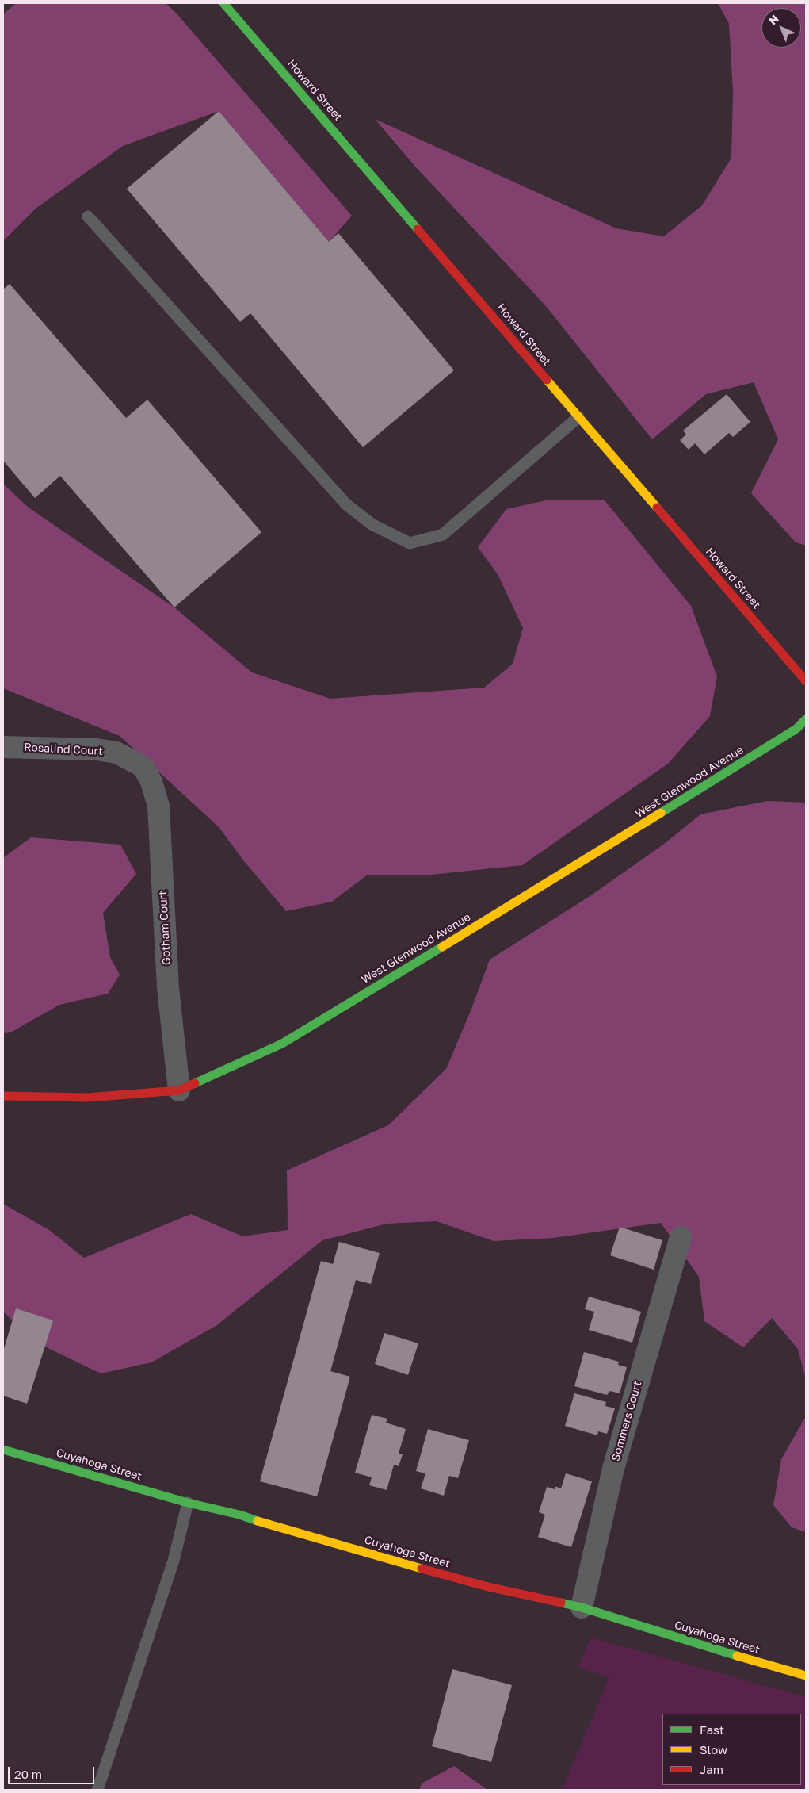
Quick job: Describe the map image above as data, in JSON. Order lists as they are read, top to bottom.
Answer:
{
  "streets": {
    "street": [
      "Howard Street",
      "Rosalind Court",
      "West Glenwood Avenue",
      "Gotham Court",
      "Sommers Court",
      "Cuyahoga Street"
    ]
  },
  "crossings": [
    ["Rosalind Court", "Gotham Court"],
    ["West Glenwood Avenue", "Gotham Court"],
    ["Sommers Court", "Cuyahoga Street"]
  ],
  "legend": ["Fast", "Slow", "Jam"],
  "scale_bar": "20 m",
  "north": "top left"
}
